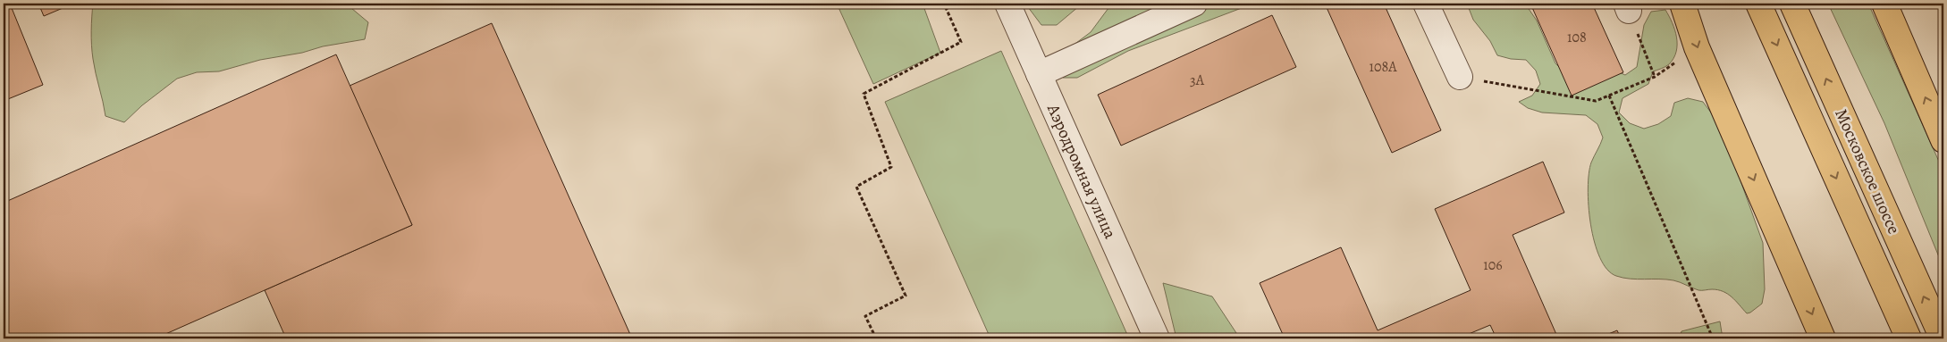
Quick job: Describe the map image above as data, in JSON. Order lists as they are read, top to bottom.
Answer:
{
  "streets": {
    "main road": ["Московское шоссе"],
    "street": ["Аэродромная улица"]
  },
  "house_numbers": [
    "108",
    "108А",
    "3А",
    "106"
  ]
}
